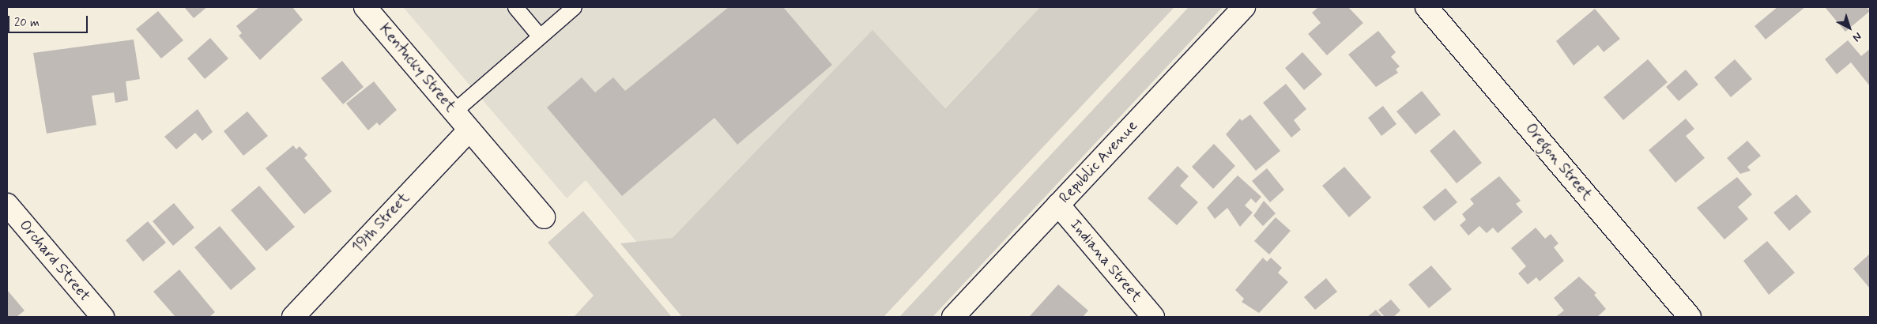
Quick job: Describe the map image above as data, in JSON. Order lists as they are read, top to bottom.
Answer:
{
  "streets": {
    "street": [
      "Kentucky Street",
      "Republic Avenue",
      "Oregon Street",
      "19th Street",
      "Orchard Street",
      "Indiana Street"
    ]
  },
  "crossings": [
    ["Kentucky Street", "19th Street"],
    ["Republic Avenue", "Indiana Street"]
  ],
  "scale_bar": "20 m",
  "north": "bottom right"
}
